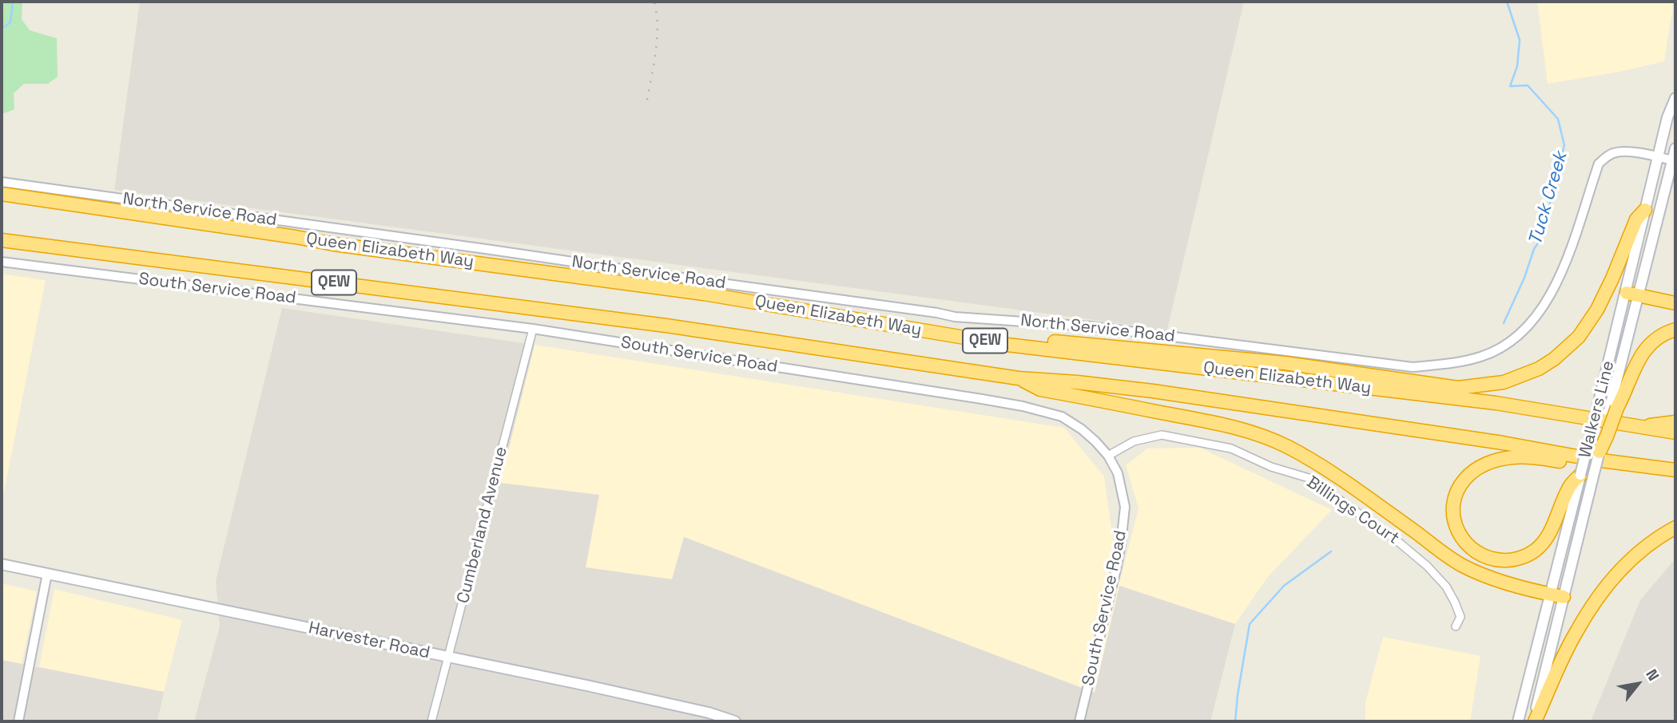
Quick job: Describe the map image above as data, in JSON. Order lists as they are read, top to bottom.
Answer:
{
  "streets": {
    "highway": ["Queen Elizabeth Way", "QEW"],
    "main road": ["Walkers Line", "Harvester Road"],
    "street": [
      "North Service Road",
      "South Service Road",
      "Billings Court",
      "Cumberland Avenue"
    ]
  },
  "crossings": [
    ["North Service Road", "Walkers Line"],
    ["Queen Elizabeth Way", "Walkers Line"],
    ["South Service Road", "Billings Court"],
    ["South Service Road", "Cumberland Avenue"],
    ["Cumberland Avenue", "Harvester Road"]
  ],
  "water": ["Tuck Creek"],
  "north": "top right"
}
